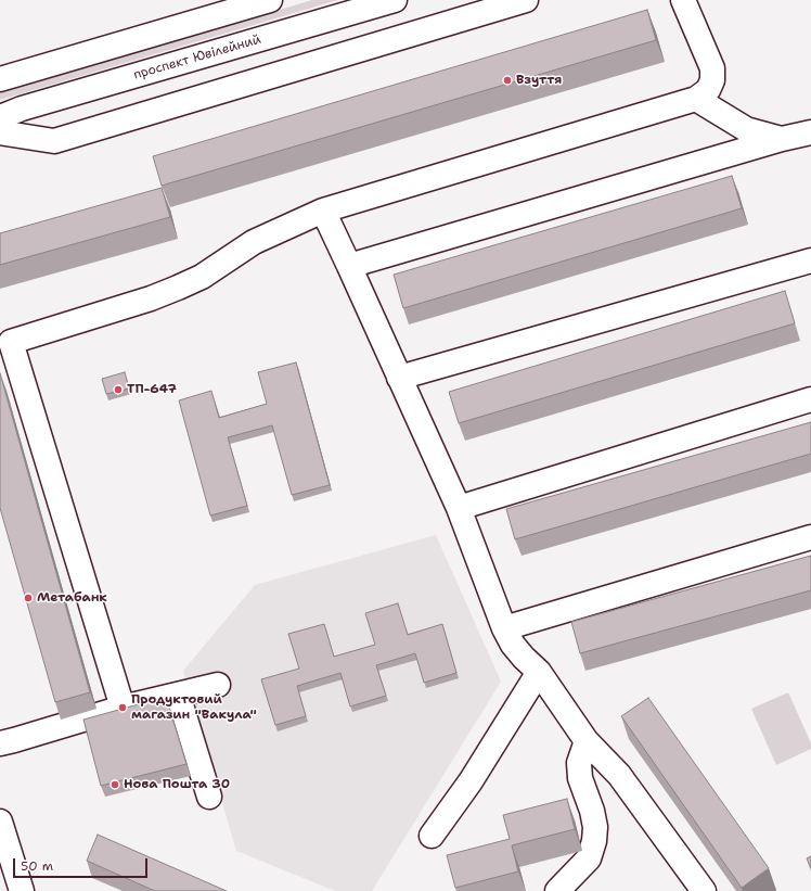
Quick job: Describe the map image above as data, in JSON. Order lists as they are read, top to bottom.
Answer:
{
  "streets": {
    "main road": ["проспект Ювілейний"]
  },
  "places": [
    "Взуття",
    "ТП-647",
    "Метабанк",
    "Продуктовий магазин \"Вакула\"",
    "Нова Пошта 30"
  ],
  "scale_bar": "50 m"
}
